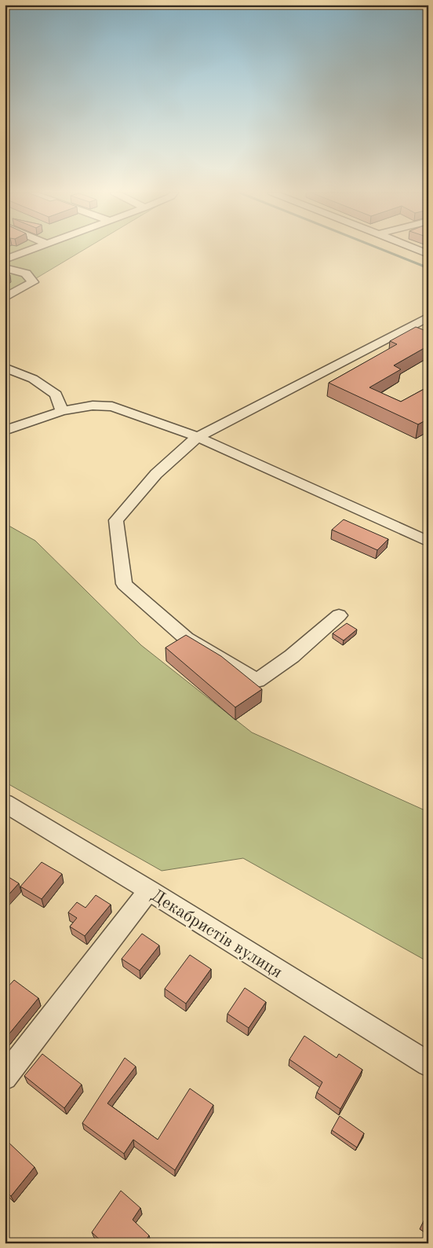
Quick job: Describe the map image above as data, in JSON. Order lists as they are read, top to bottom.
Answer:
{
  "streets": {
    "street": ["Декабристів вулиця"]
  }
}
